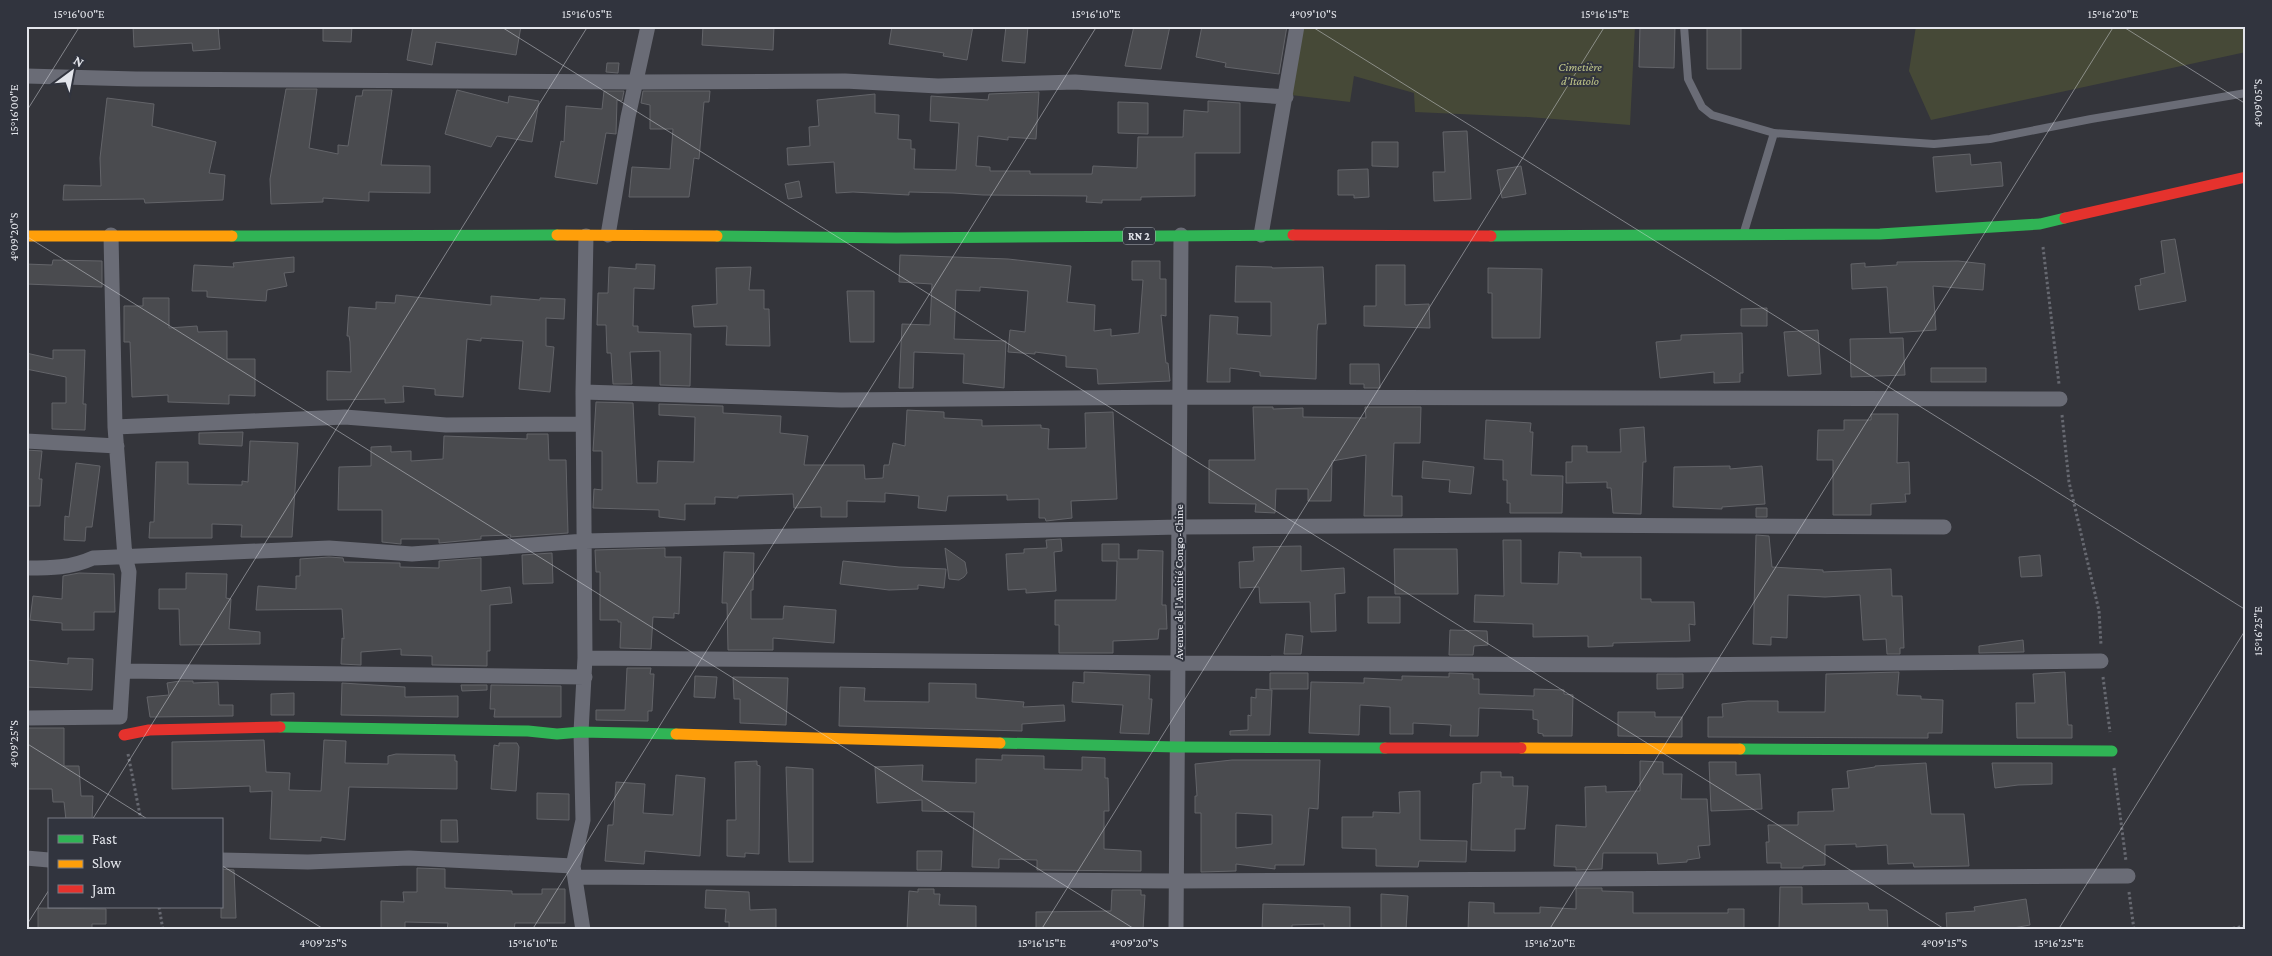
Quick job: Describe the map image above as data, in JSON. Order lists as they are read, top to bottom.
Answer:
{
  "streets": {
    "main road": ["RN 2"],
    "street": ["Avenue de l'Amitié Congo-Chine"]
  },
  "crossings": [
    ["RN 2", "Avenue de l'Amitié Congo-Chine"]
  ],
  "parks": ["Cimetière d'Itatolo"],
  "legend": ["Fast", "Slow", "Jam"],
  "north": "top right",
  "coordinates": [
    "15°16'00\"E",
    "15°16'05\"E",
    "15°16'10\"E",
    "4°09'10\"S",
    "15°16'15\"E",
    "15°16'20\"E",
    "4°09'05\"S",
    "4°09'20\"S",
    "15°16'25\"E",
    "4°09'25\"S",
    "4°09'15\"S"
  ]
}
